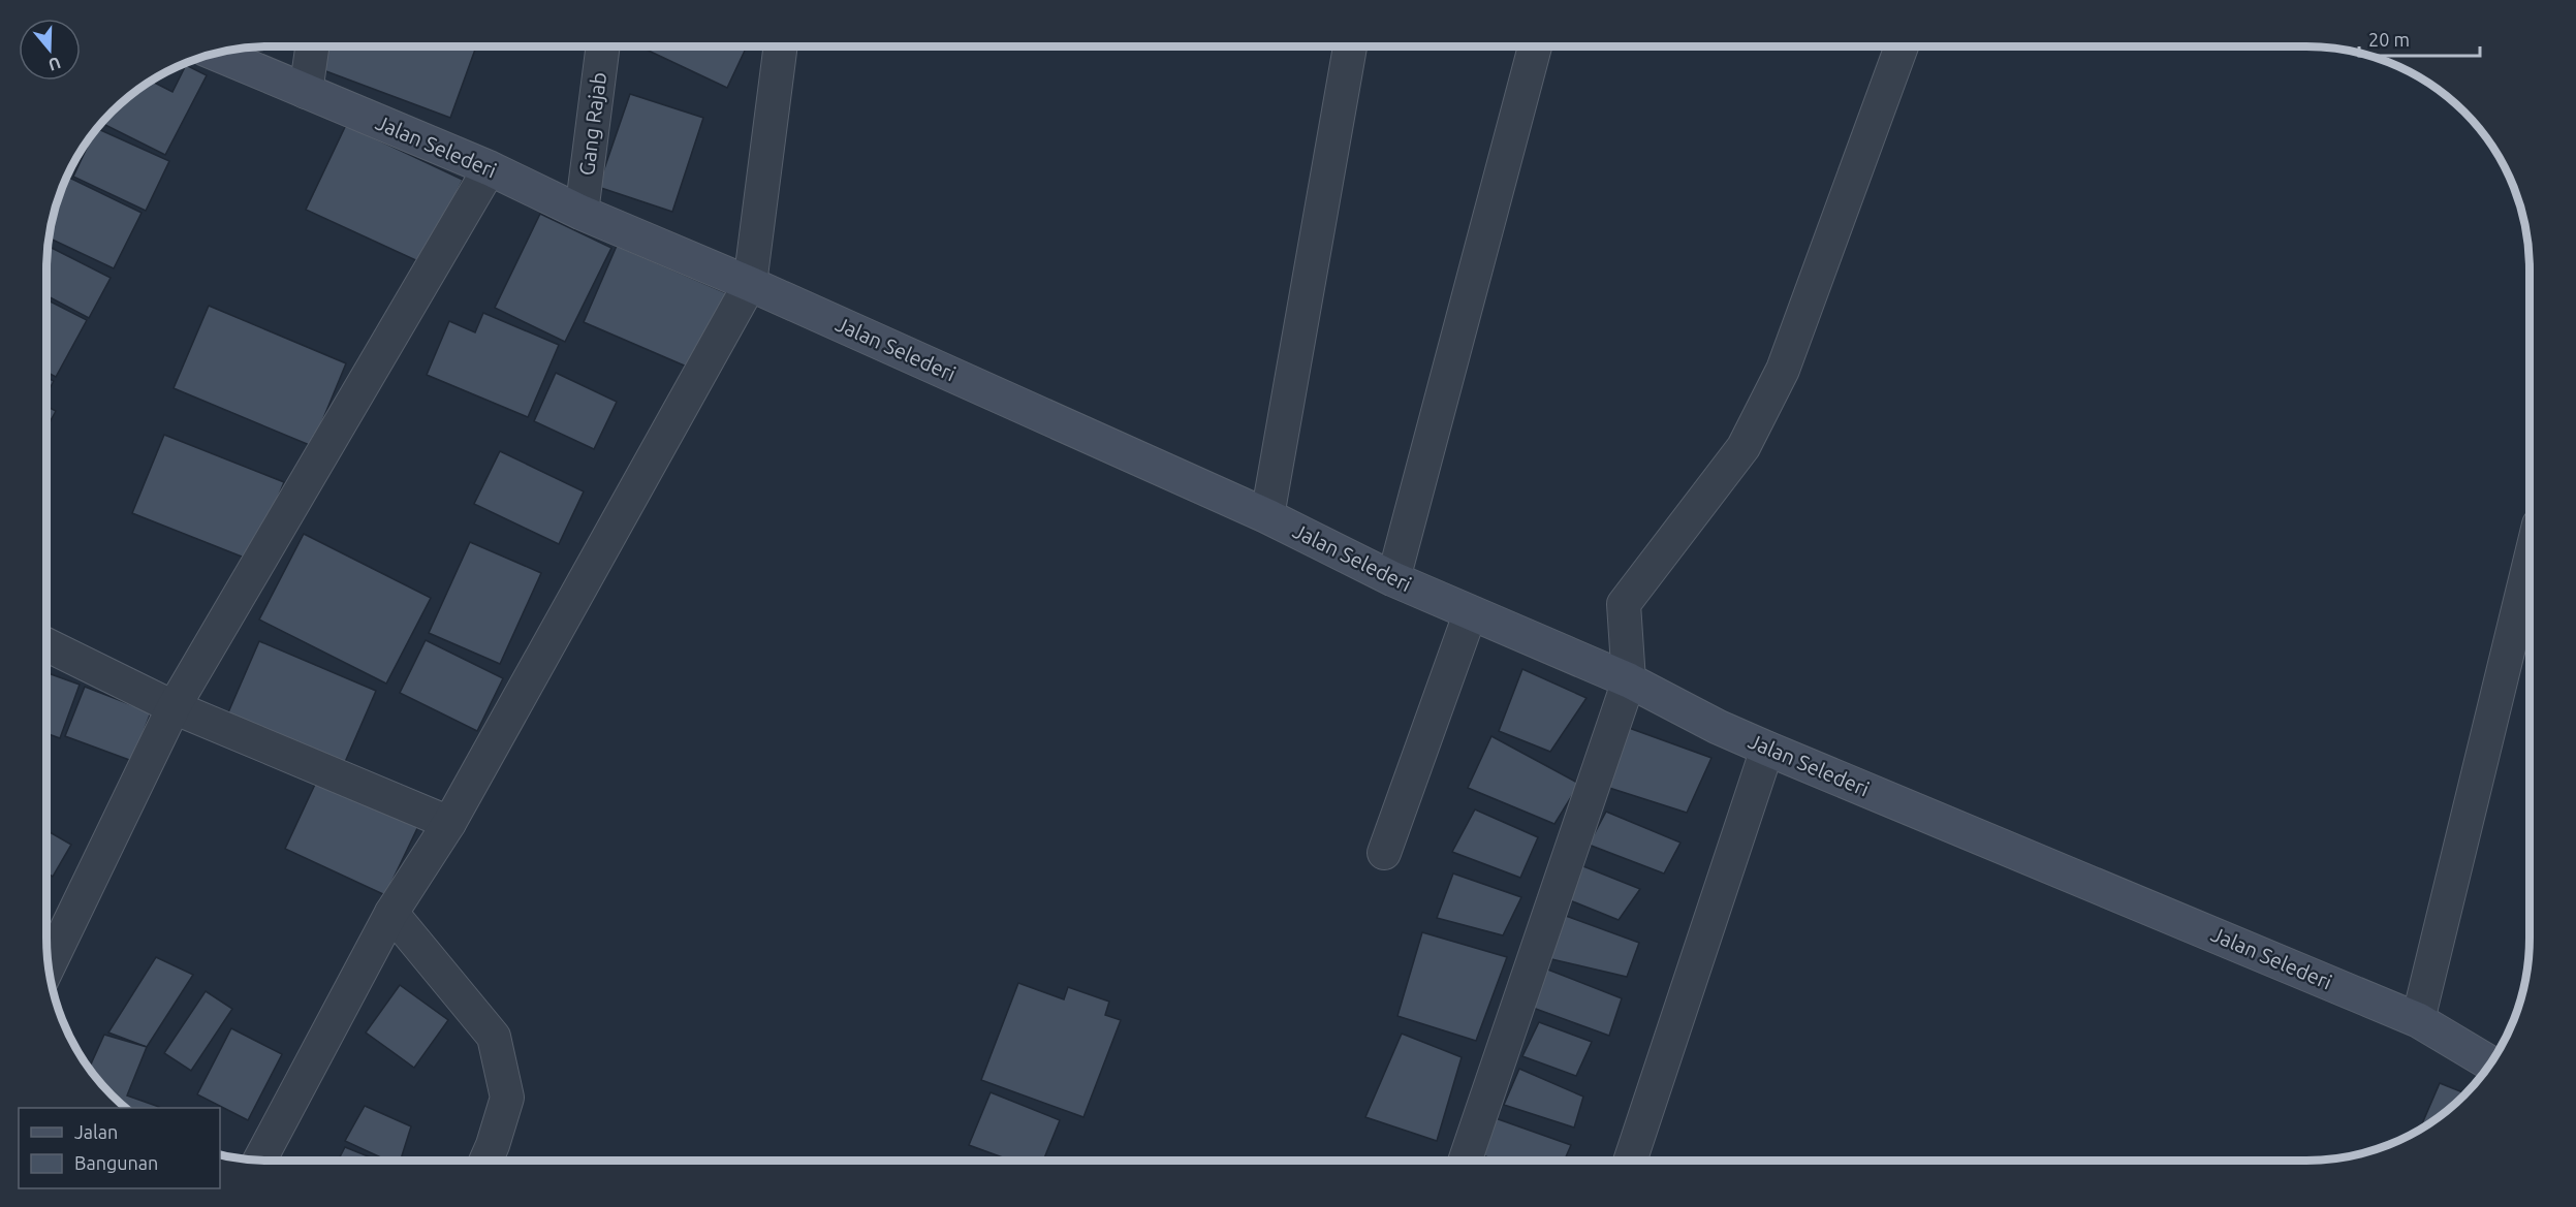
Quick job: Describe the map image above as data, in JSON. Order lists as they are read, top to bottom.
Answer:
{
  "streets": {
    "street": ["Gang Rajab", "Jalan Selederi"]
  },
  "crossings": [
    ["Gang Rajab", "Jalan Selederi"]
  ],
  "legend": ["Jalan", "Bangunan"],
  "scale_bar": "20 m",
  "north": "bottom"
}
